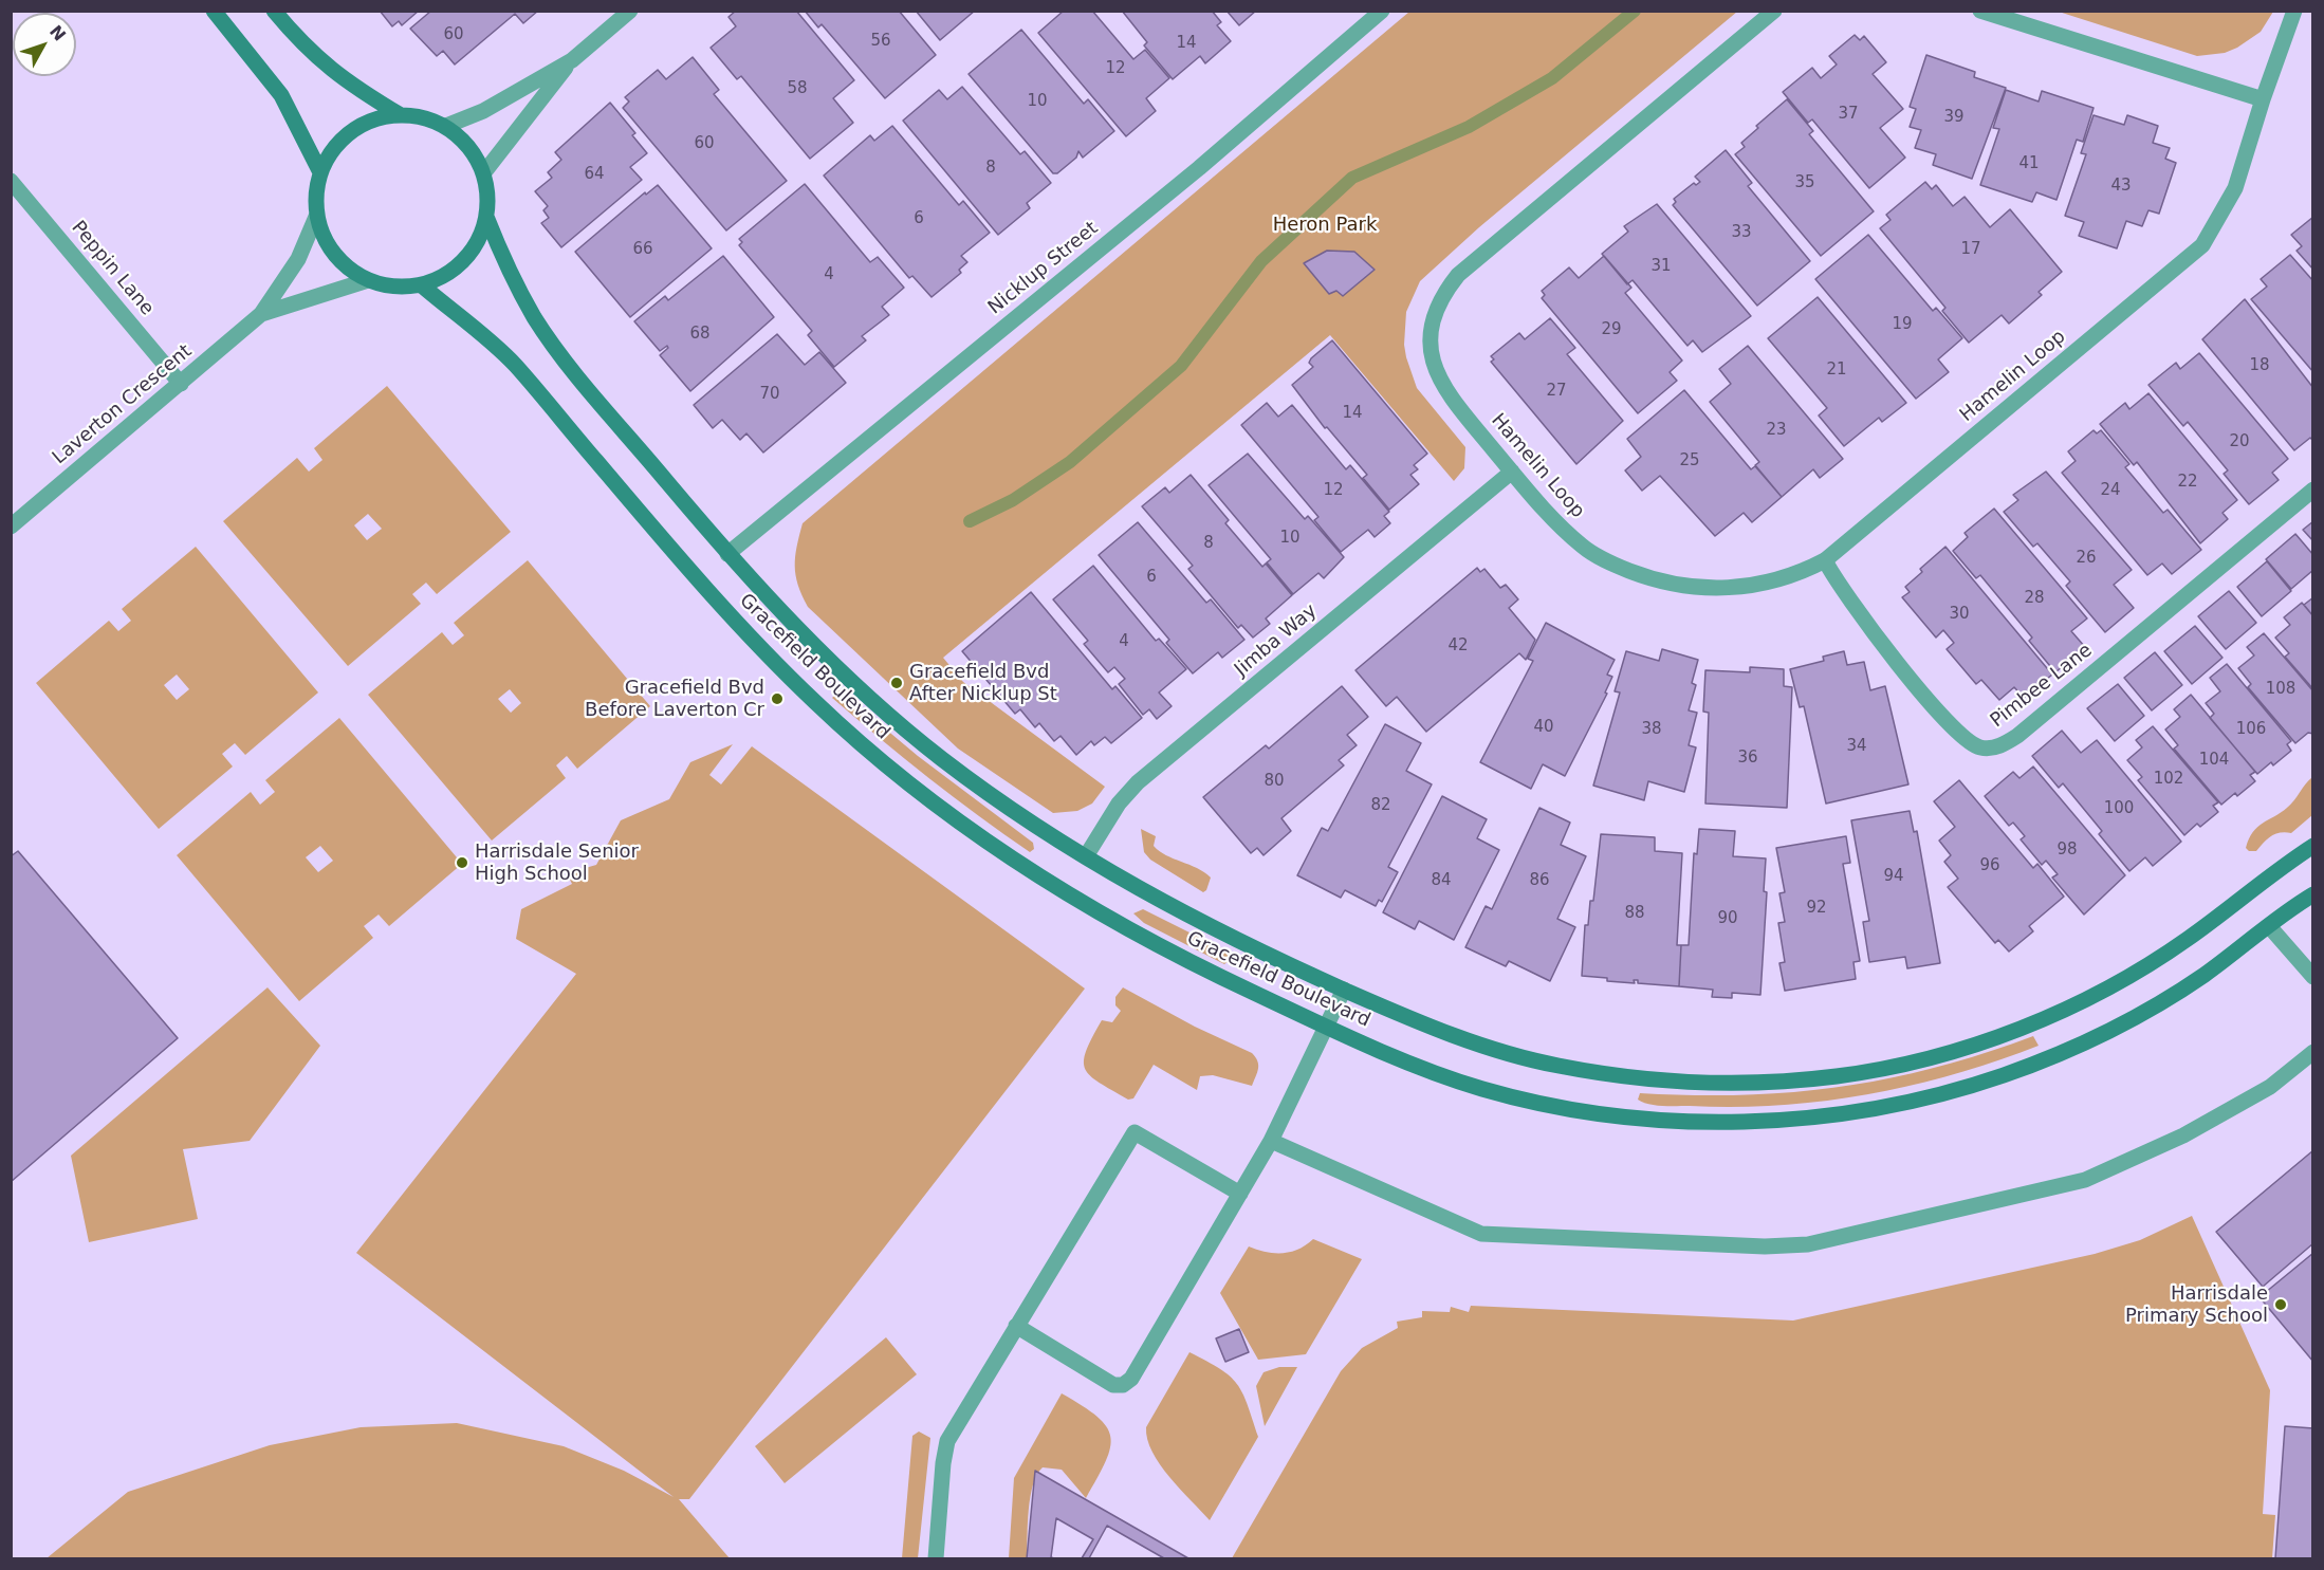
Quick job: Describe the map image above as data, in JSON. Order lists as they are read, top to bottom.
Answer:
{
  "streets": {
    "street": [
      "Peppin Lane",
      "Nicklup Street",
      "Hamelin Loop",
      "Laverton Crescent",
      "Jimba Way",
      "Gracefield Boulevard",
      "Pimbee Lane"
    ]
  },
  "crossings": [
    ["Peppin Lane", "Laverton Crescent"],
    ["Nicklup Street", "Gracefield Boulevard"],
    ["Hamelin Loop", "Jimba Way"],
    ["Hamelin Loop", "Pimbee Lane"],
    ["Laverton Crescent", "Gracefield Boulevard"],
    ["Jimba Way", "Gracefield Boulevard"]
  ],
  "parks": ["Heron Park"],
  "places": [
    "Gracefield Bvd After Nicklup St",
    "Gracefield Bvd Before Laverton Cr",
    "Harrisdale Senior High School",
    "Harrisdale Primary School"
  ],
  "house_numbers": [
    "60",
    "56",
    "14",
    "12",
    "58",
    "10",
    "37",
    "39",
    "60",
    "41",
    "8",
    "64",
    "35",
    "43",
    "6",
    "33",
    "66",
    "17",
    "31",
    "4",
    "19",
    "29",
    "68",
    "18",
    "21",
    "27",
    "70",
    "14",
    "23",
    "20",
    "25",
    "22",
    "12",
    "24",
    "10",
    "8",
    "26",
    "6",
    "28",
    "30",
    "4",
    "42",
    "108",
    "40",
    "38",
    "106",
    "34",
    "36",
    "104",
    "102",
    "80",
    "82",
    "100",
    "98",
    "96",
    "94",
    "84",
    "86",
    "92",
    "88",
    "90"
  ],
  "north": "top right"
}
